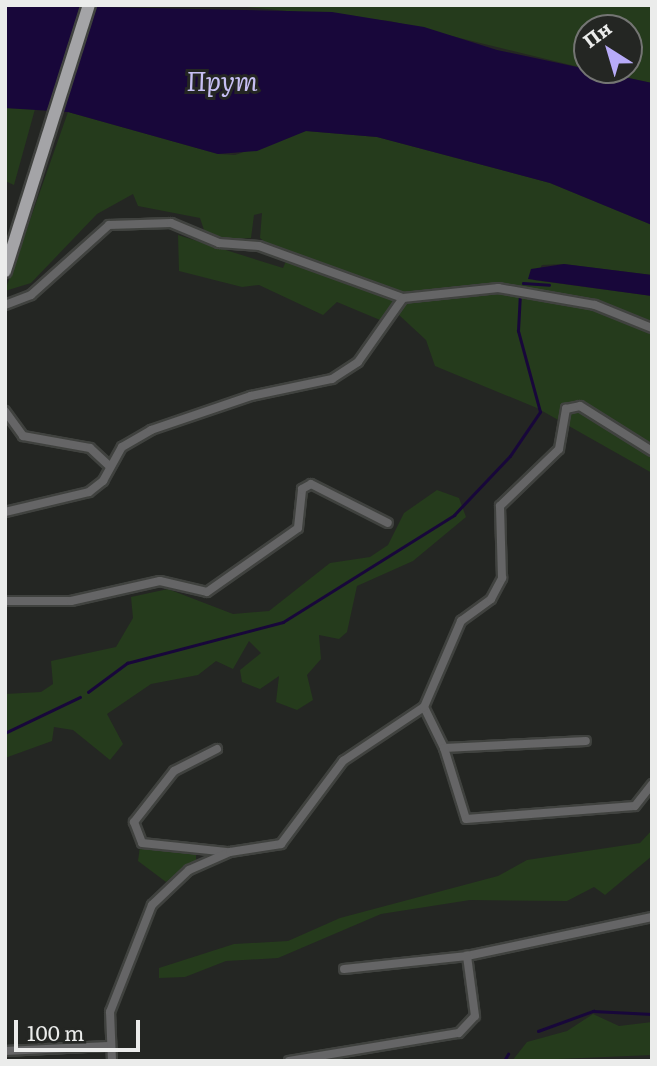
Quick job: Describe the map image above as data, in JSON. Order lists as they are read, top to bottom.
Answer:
{
  "water": ["Прут"],
  "scale_bar": "100 m",
  "north": "top left"
}
